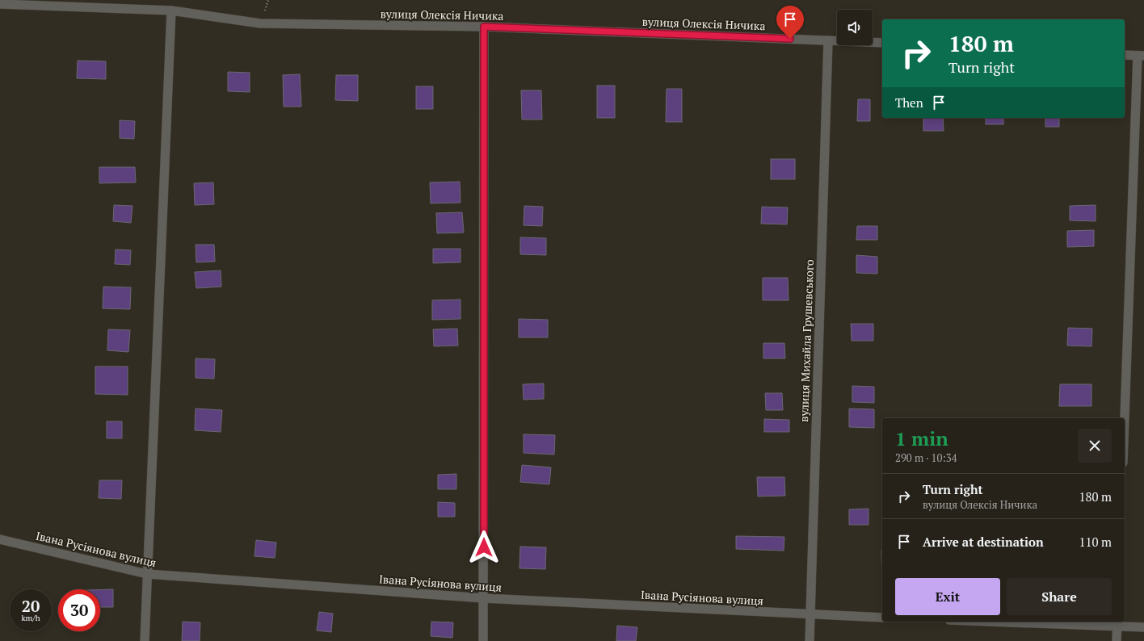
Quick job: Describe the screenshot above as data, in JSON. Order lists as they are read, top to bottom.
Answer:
{
  "streets": {
    "street": ["вулиця Олексія Ничика", "вулиця Михайла Грушевського", "Івана Русіянова вулиця"]
  },
  "crossings": [
    ["вулиця Олексія Ничика", "вулиця Михайла Грушевського"],
    ["вулиця Михайла Грушевського", "Івана Русіянова вулиця"]
  ],
  "page": {
    "turn": ["180 m", "Turn right"],
    "then": "Then",
    "heading": ["1 min", "290 m · 10:34"],
    "list": [
      {
        "name": "Turn right",
        "note": "вулиця Олексія Ничика",
        "value": "180 m"
      },
      {
        "name": "Arrive at destination",
        "value": "110 m"
      }
    ],
    "buttons": ["Exit", "Share"],
    "speed": "20 km/h",
    "limit": "30"
  }
}
